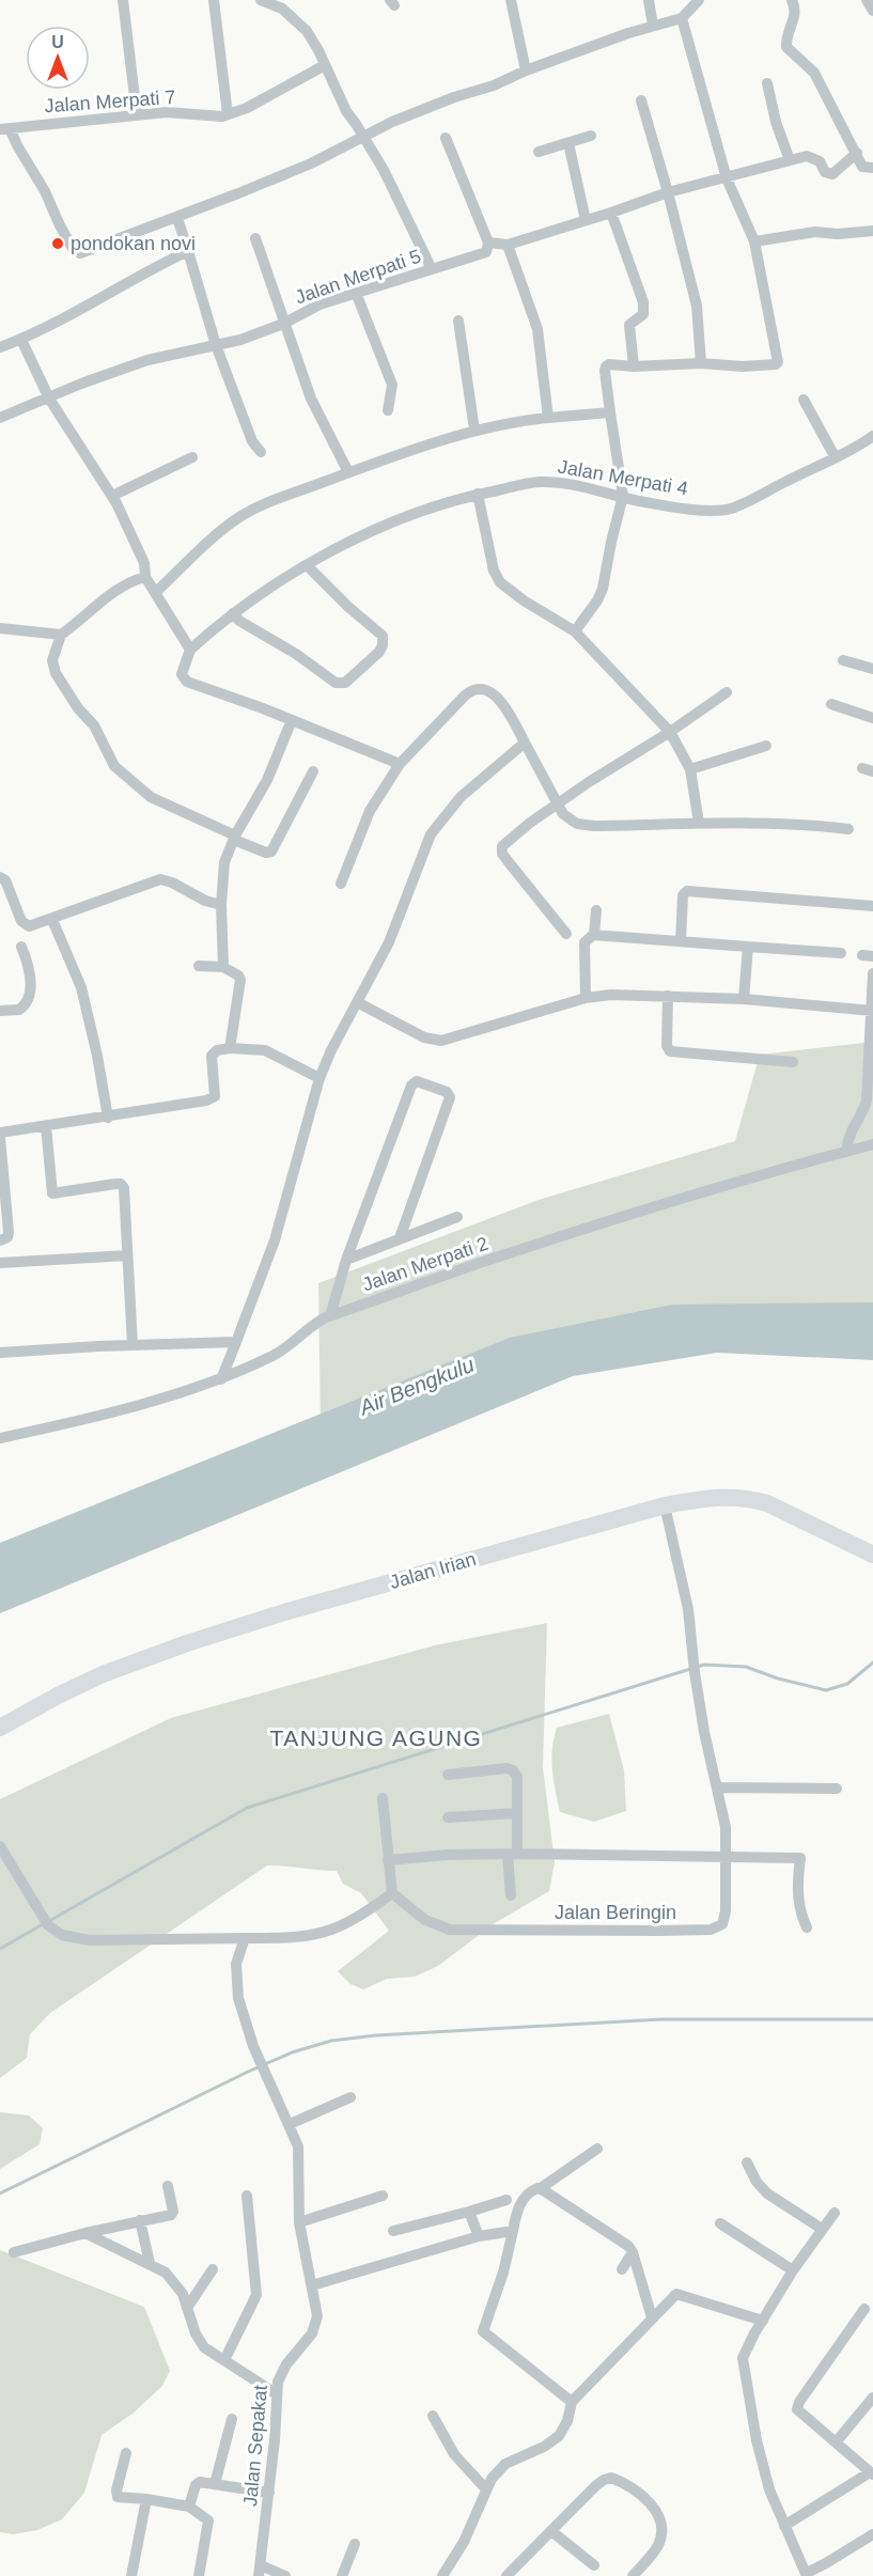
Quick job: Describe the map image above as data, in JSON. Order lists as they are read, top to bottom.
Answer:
{
  "streets": {
    "main road": ["Jalan Irian"],
    "street": [
      "Jalan Merpati 7",
      "Jalan Merpati 5",
      "Jalan Merpati 4",
      "Jalan Merpati 2",
      "Jalan Beringin",
      "Jalan Sepakat"
    ]
  },
  "crossings": [
    ["Jalan Irian", "Jalan Beringin"]
  ],
  "districts": ["TANJUNG AGUNG"],
  "water": ["Air Bengkulu"],
  "places": ["pondokan novi"],
  "north": "top"
}
